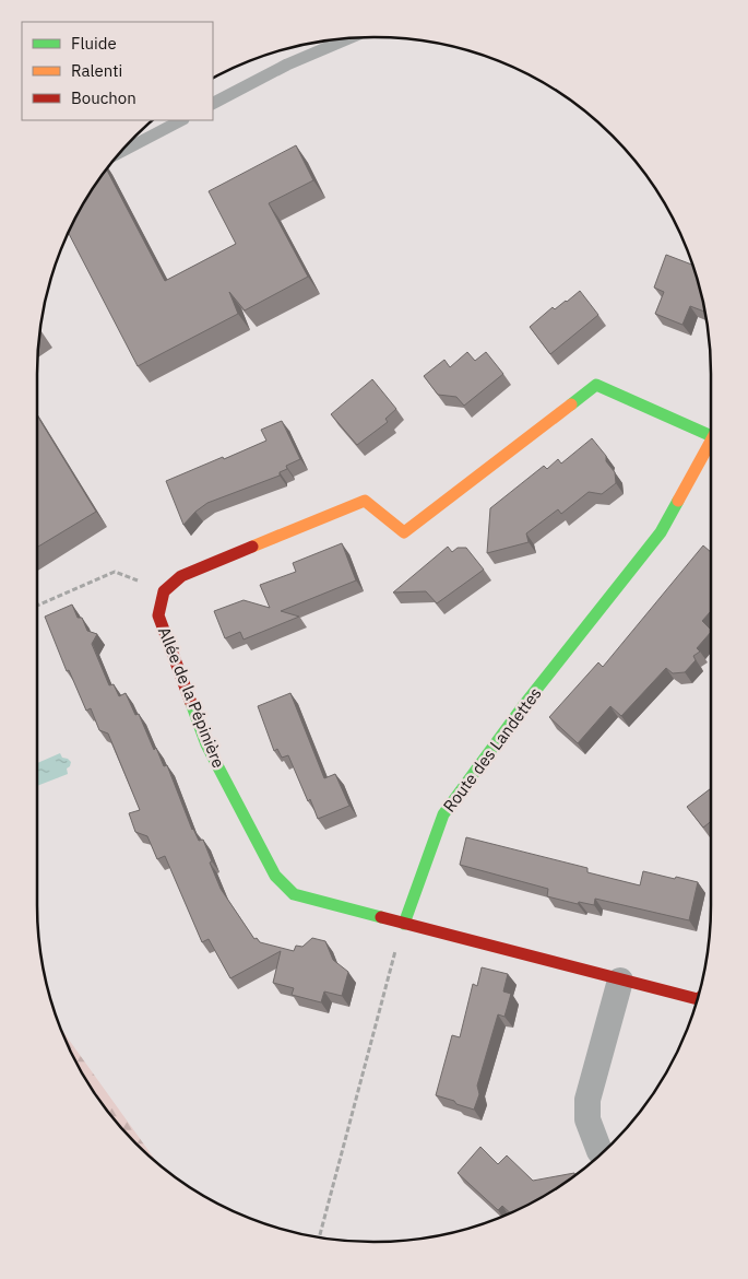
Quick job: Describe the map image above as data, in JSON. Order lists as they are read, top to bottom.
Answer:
{
  "streets": {
    "street": ["Allée de la Pépinière", "Route des Landettes"]
  },
  "crossings": [
    ["Allée de la Pépinière", "Route des Landettes"]
  ],
  "legend": ["Fluide", "Ralenti", "Bouchon"]
}
